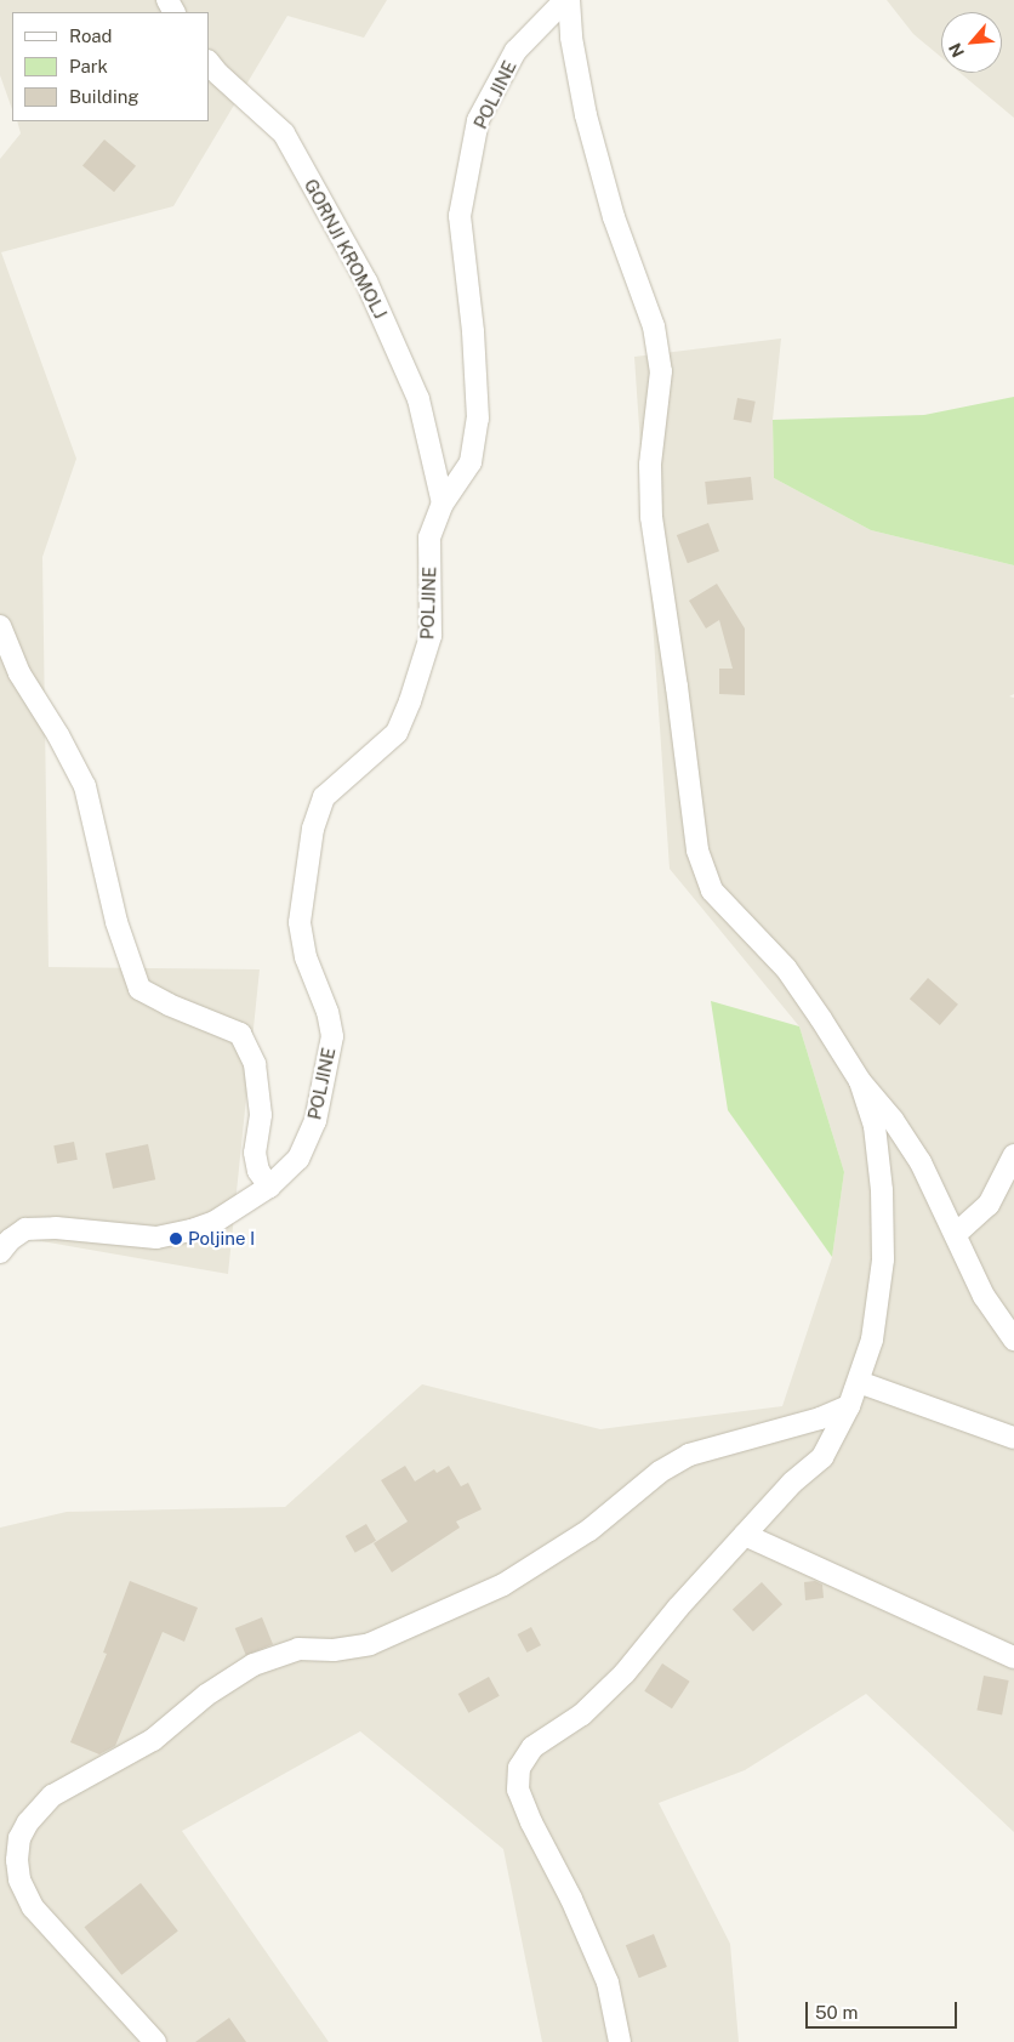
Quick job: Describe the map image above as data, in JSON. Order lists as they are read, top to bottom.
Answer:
{
  "streets": {
    "street": ["POLJINE", "GORNJI KROMOLJ"]
  },
  "crossings": [
    ["POLJINE", "GORNJI KROMOLJ"]
  ],
  "places": ["Poljine I"],
  "legend": ["Road", "Park", "Building"],
  "scale_bar": "50 m",
  "north": "bottom left"
}
